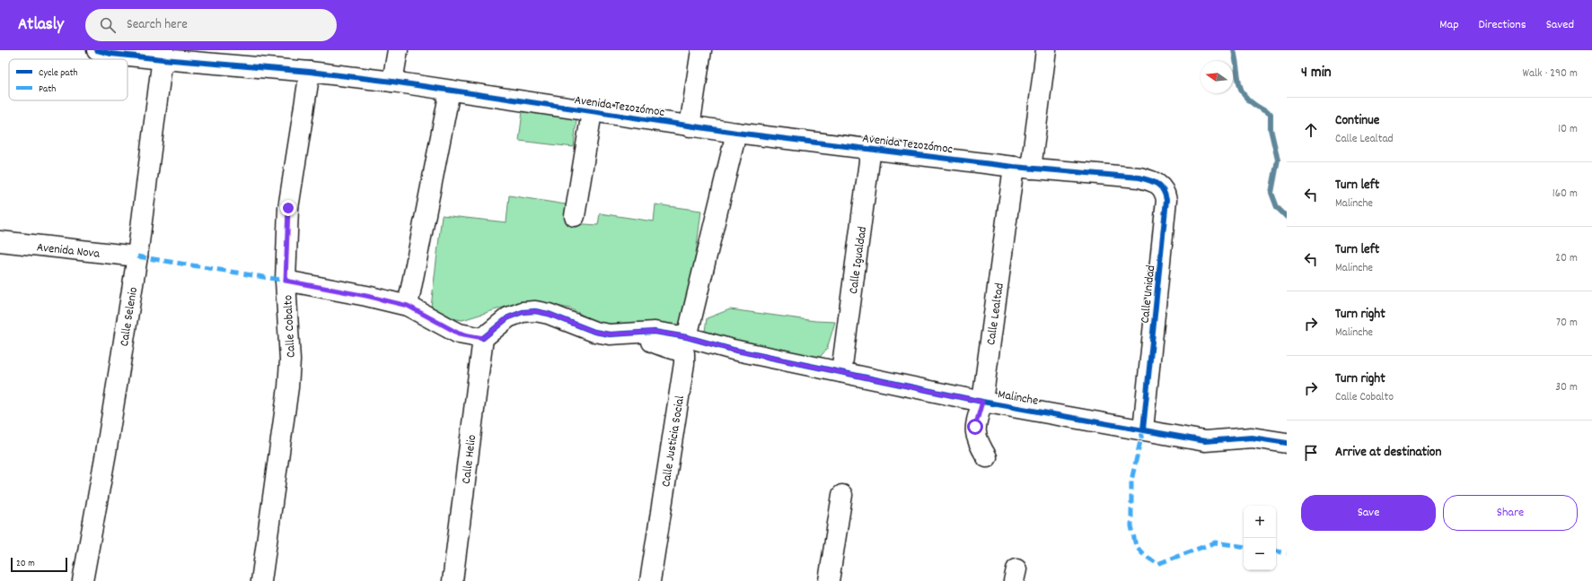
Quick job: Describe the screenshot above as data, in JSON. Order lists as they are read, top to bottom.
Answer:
{
  "streets": {
    "street": [
      "Avenida Tezozómoc",
      "Avenida Nova",
      "Calle Igualdad",
      "Calle Unidad",
      "Calle Lealtad",
      "Calle Selenio",
      "Calle Cobalto",
      "Malinche",
      "Calle Justicia Social",
      "Calle Helio"
    ]
  },
  "crossings": [
    ["Avenida Tezozómoc", "Calle Igualdad"],
    ["Avenida Tezozómoc", "Calle Unidad"],
    ["Avenida Tezozómoc", "Calle Lealtad"],
    ["Avenida Tezozómoc", "Calle Selenio"],
    ["Avenida Tezozómoc", "Calle Cobalto"],
    ["Avenida Nova", "Calle Selenio"],
    ["Calle Igualdad", "Malinche"],
    ["Calle Unidad", "Malinche"],
    ["Calle Lealtad", "Malinche"],
    ["Malinche", "Calle Justicia Social"],
    ["Malinche", "Calle Helio"]
  ],
  "legend": ["Cycle path", "Path"],
  "scale_bar": "20 m",
  "north": "left",
  "page": {
    "header": "Atlasly",
    "search": "Search here",
    "nav": ["Map", "Directions", "Saved"],
    "heading": ["4 min", "Walk · 290 m"],
    "list": [
      ["Continue", "Calle Lealtad", "10 m"],
      ["Turn left", "Malinche", "160 m"],
      ["Turn left", "Malinche", "20 m"],
      ["Turn right", "Malinche", "70 m"],
      ["Turn right", "Calle Cobalto", "30 m"],
      "Arrive at destination"
    ],
    "buttons": ["Save", "Share"],
    "map_buttons": ["+", "−"],
    "scale": "20 m"
  }
}
